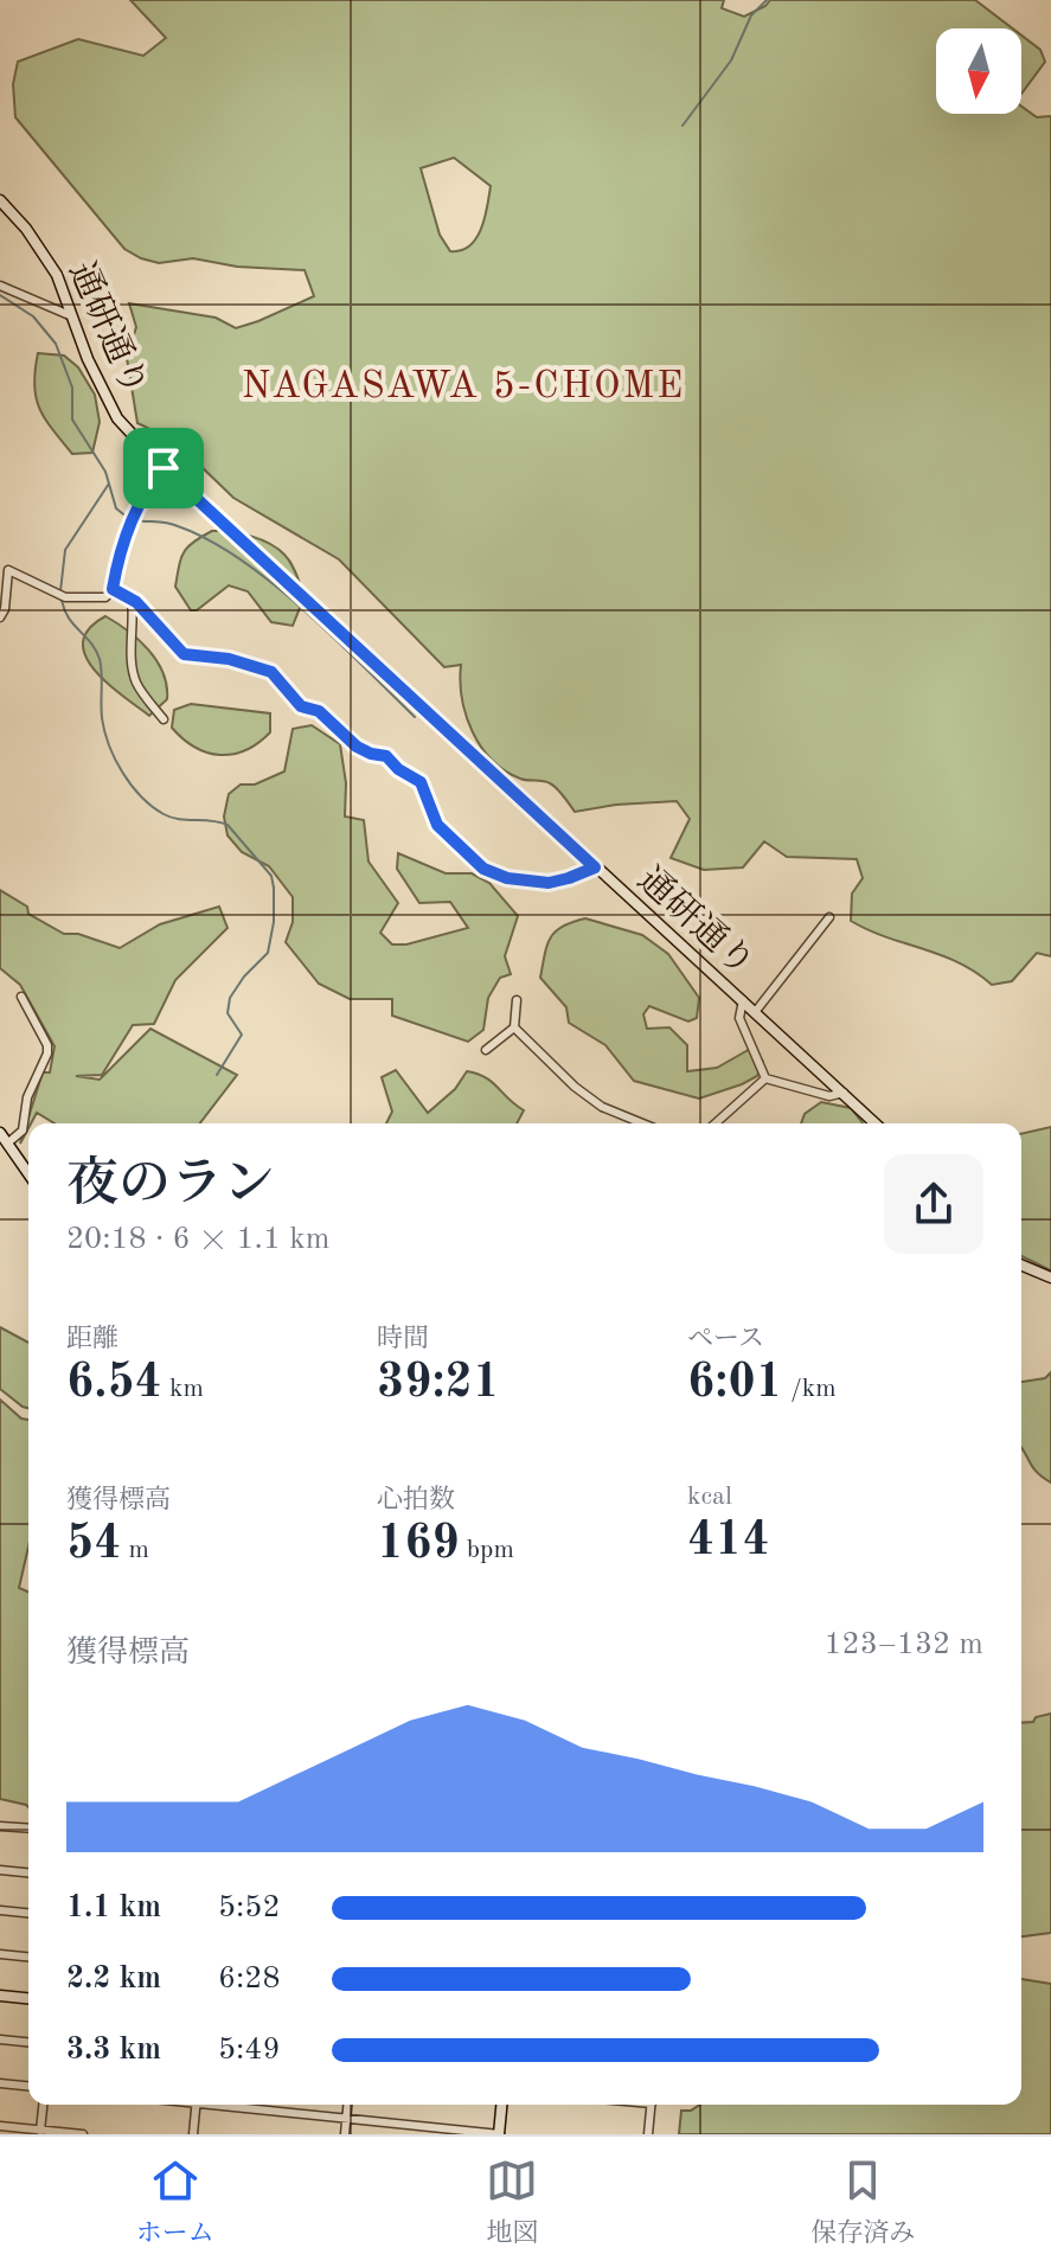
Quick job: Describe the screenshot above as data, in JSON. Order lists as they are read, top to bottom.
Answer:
{
  "streets": {
    "street": ["通研通り"]
  },
  "districts": ["NAGASAWA 5-CHOME"],
  "north": "bottom",
  "page": {
    "heading": ["夜のラン", "20:18 · 6 × 1.1 km"],
    "stats": [
      ["距離", "6.54 km"],
      ["時間", "39:21"],
      ["ペース", "6:01 /km"],
      ["獲得標高", "54 m"],
      ["心拍数", "169 bpm"],
      ["kcal", "414"]
    ],
    "chart": ["獲得標高", "123–132 m"],
    "list": [
      {
        "name": "1.1 km",
        "note": "5:52"
      },
      {
        "name": "2.2 km",
        "note": "6:28"
      },
      {
        "name": "3.3 km",
        "note": "5:49"
      }
    ],
    "tabs": ["ホーム", "地図", "保存済み"]
  }
}
